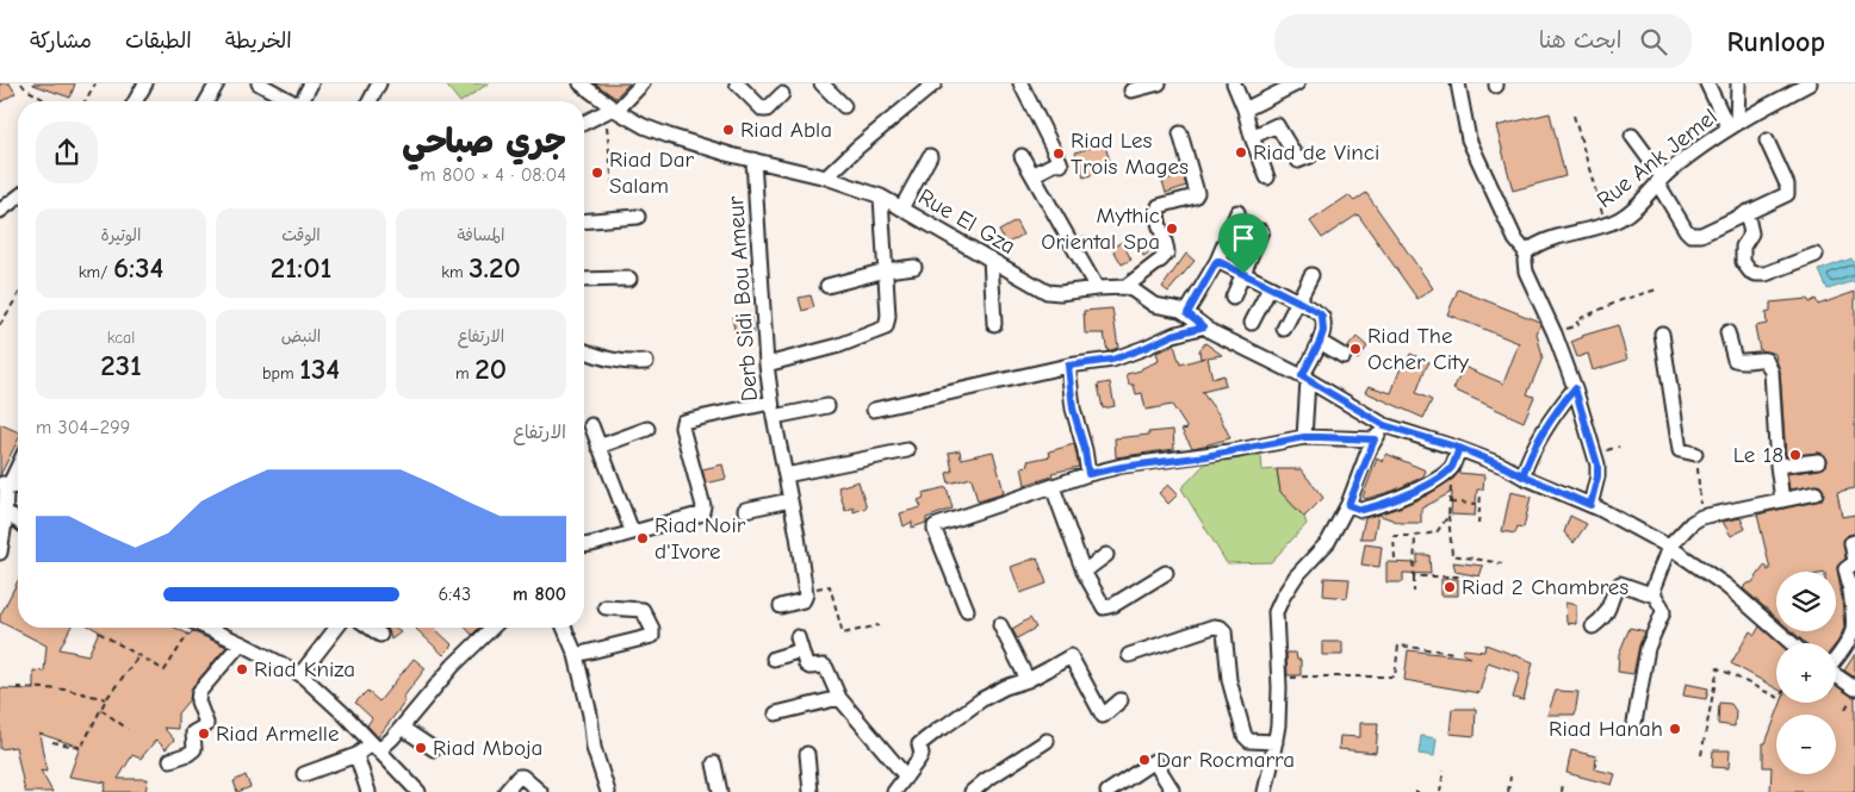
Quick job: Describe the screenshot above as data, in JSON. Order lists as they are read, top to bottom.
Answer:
{
  "streets": {
    "street": ["Rue Ank Jemel", "Rue El Gza", "Derb Sidi Bou Ameur"]
  },
  "crossings": [
    ["Rue El Gza", "Derb Sidi Bou Ameur"]
  ],
  "places": [
    "Riad Abla",
    "Riad de Vinci",
    "Riad Les Trois Mages",
    "Riad Dar Salam",
    "Mythic Oriental Spa",
    "Riad The Ocher City",
    "Le 18",
    "Riad Noir d'Ivore",
    "Riad 2 Chambres",
    "Riad Kniza",
    "Riad Hanah",
    "Riad Armelle",
    "Riad Mboja",
    "Dar Rocmarra"
  ],
  "page": {
    "header": "Runloop",
    "search": "ابحث هنا",
    "nav": ["الخريطة", "الطبقات", "مشاركة"],
    "heading": ["جري صباحي", "08:04 · 4 × 800 m"],
    "stats": [
      ["المسافة", "3.20 km"],
      ["الوقت", "21:01"],
      ["الوتيرة", "6:34 /km"],
      ["الارتفاع", "20 m"],
      ["النبض", "134 bpm"],
      ["kcal", "231"]
    ],
    "chart": ["الارتفاع", "299–304 m"],
    "map_buttons": ["+", "−"],
    "list": [
      {
        "name": "800 m",
        "note": "6:43"
      }
    ]
  }
}
